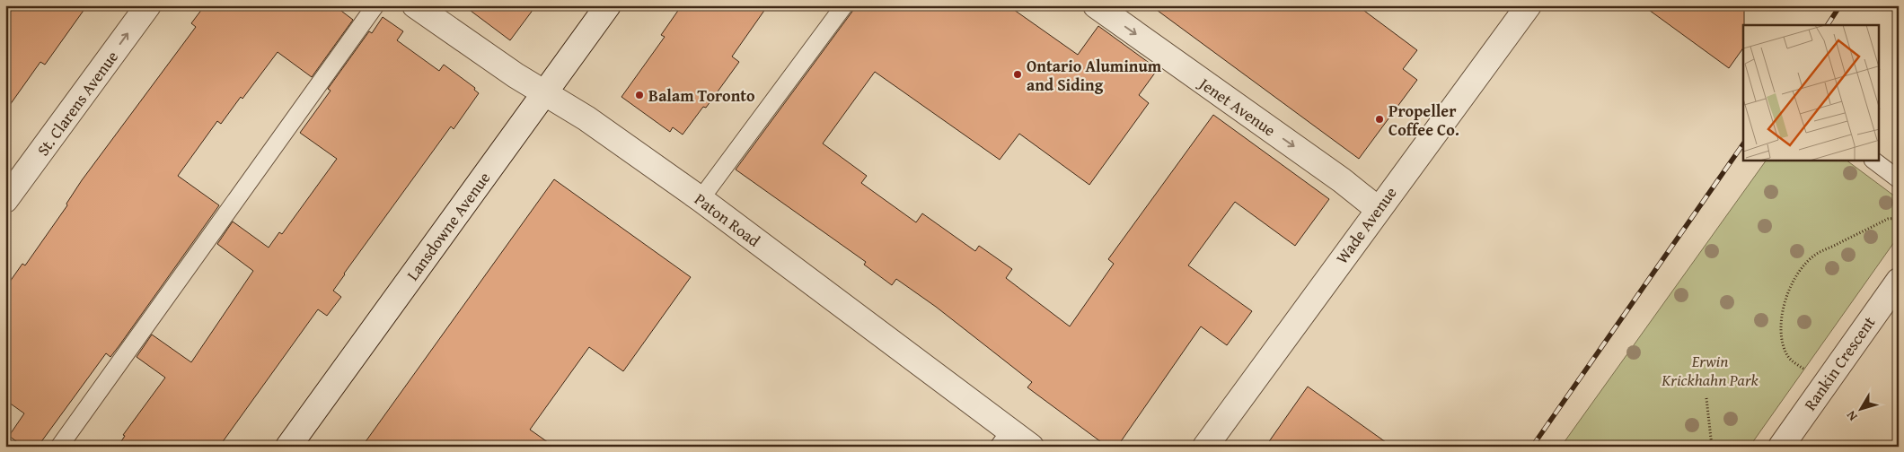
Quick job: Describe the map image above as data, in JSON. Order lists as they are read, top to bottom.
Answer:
{
  "streets": {
    "street": [
      "St. Clarens Avenue",
      "Jenet Avenue",
      "Paton Road",
      "Wade Avenue",
      "Lansdowne Avenue",
      "Rankin Crescent"
    ]
  },
  "crossings": [
    ["Jenet Avenue", "Wade Avenue"],
    ["Paton Road", "Lansdowne Avenue"]
  ],
  "one_way": ["St. Clarens Avenue", "Jenet Avenue"],
  "parks": ["Erwin Krickhahn Park"],
  "places": ["Ontario Aluminum and Siding", "Balam Toronto", "Propeller Coffee Co."],
  "north": "bottom left"
}
